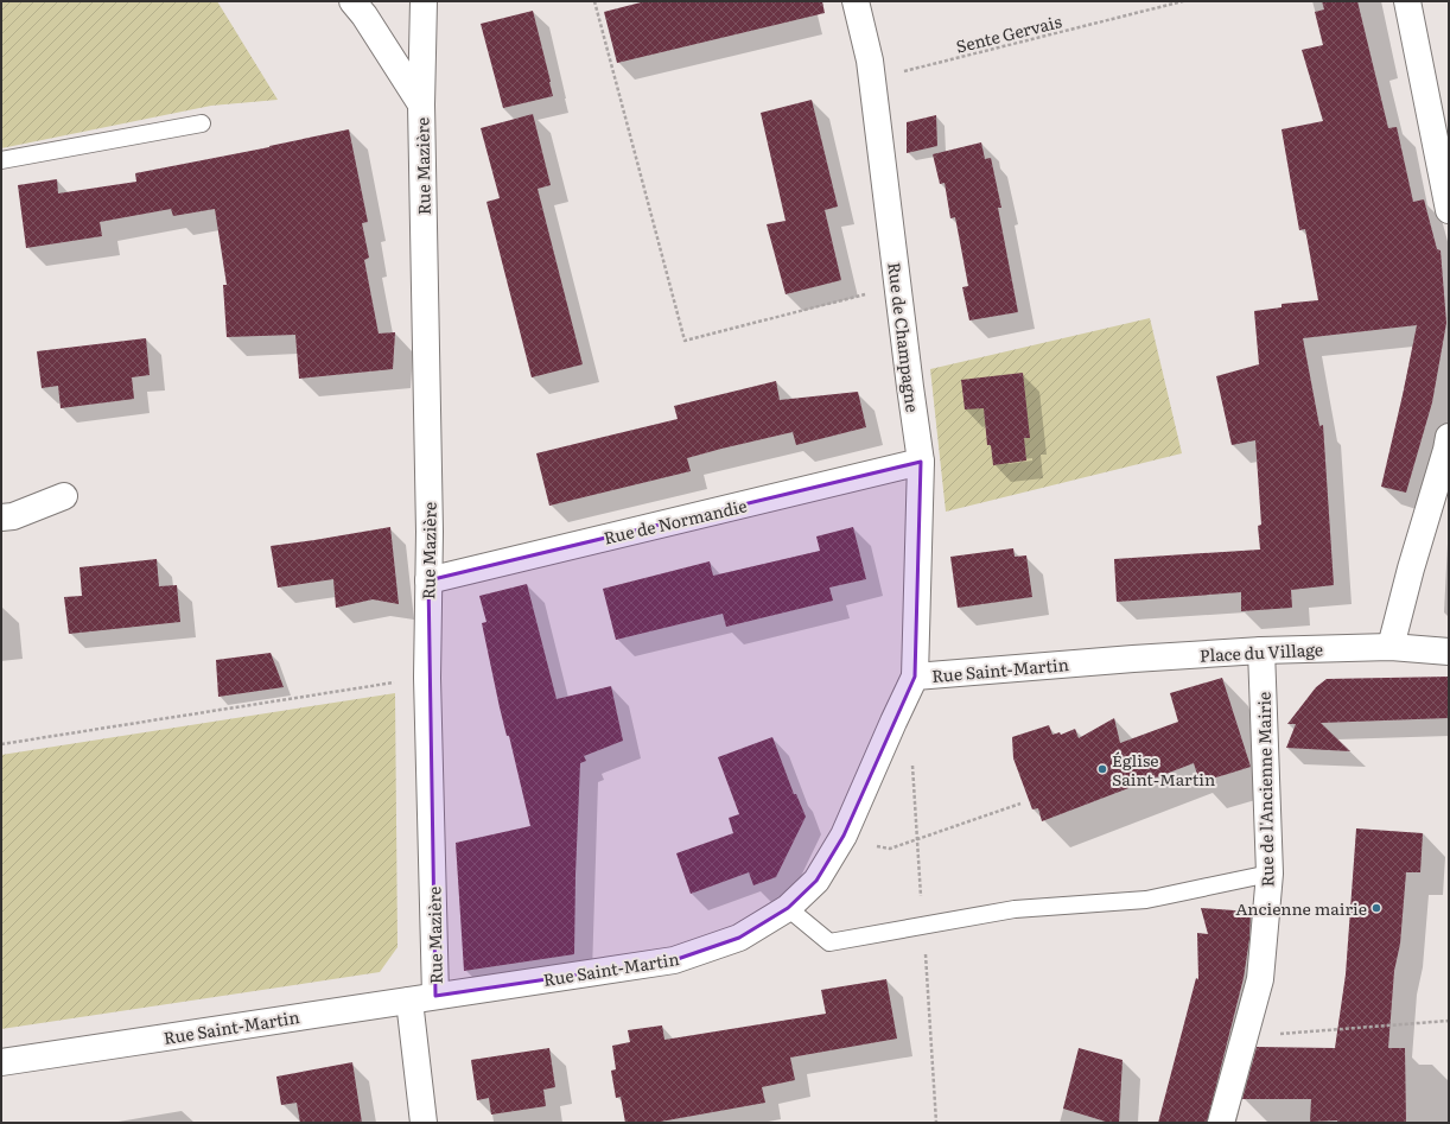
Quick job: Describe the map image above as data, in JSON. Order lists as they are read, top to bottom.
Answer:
{
  "streets": {
    "street": [
      "Rue Mazière",
      "Rue de Champagne",
      "Rue de Normandie",
      "Place du Village",
      "Rue Saint-Martin",
      "Rue de l'Ancienne Mairie"
    ],
    "path": ["Sente Gervais"]
  },
  "crossings": [
    ["Sente Gervais", "Rue de Champagne"],
    ["Rue Mazière", "Rue de Normandie"],
    ["Rue Mazière", "Rue Saint-Martin"],
    ["Rue de Champagne", "Rue de Normandie"],
    ["Rue de Champagne", "Rue Saint-Martin"],
    ["Place du Village", "Rue Saint-Martin"],
    ["Place du Village", "Rue de l'Ancienne Mairie"]
  ],
  "places": ["Église Saint-Martin", "Ancienne mairie"]
}
